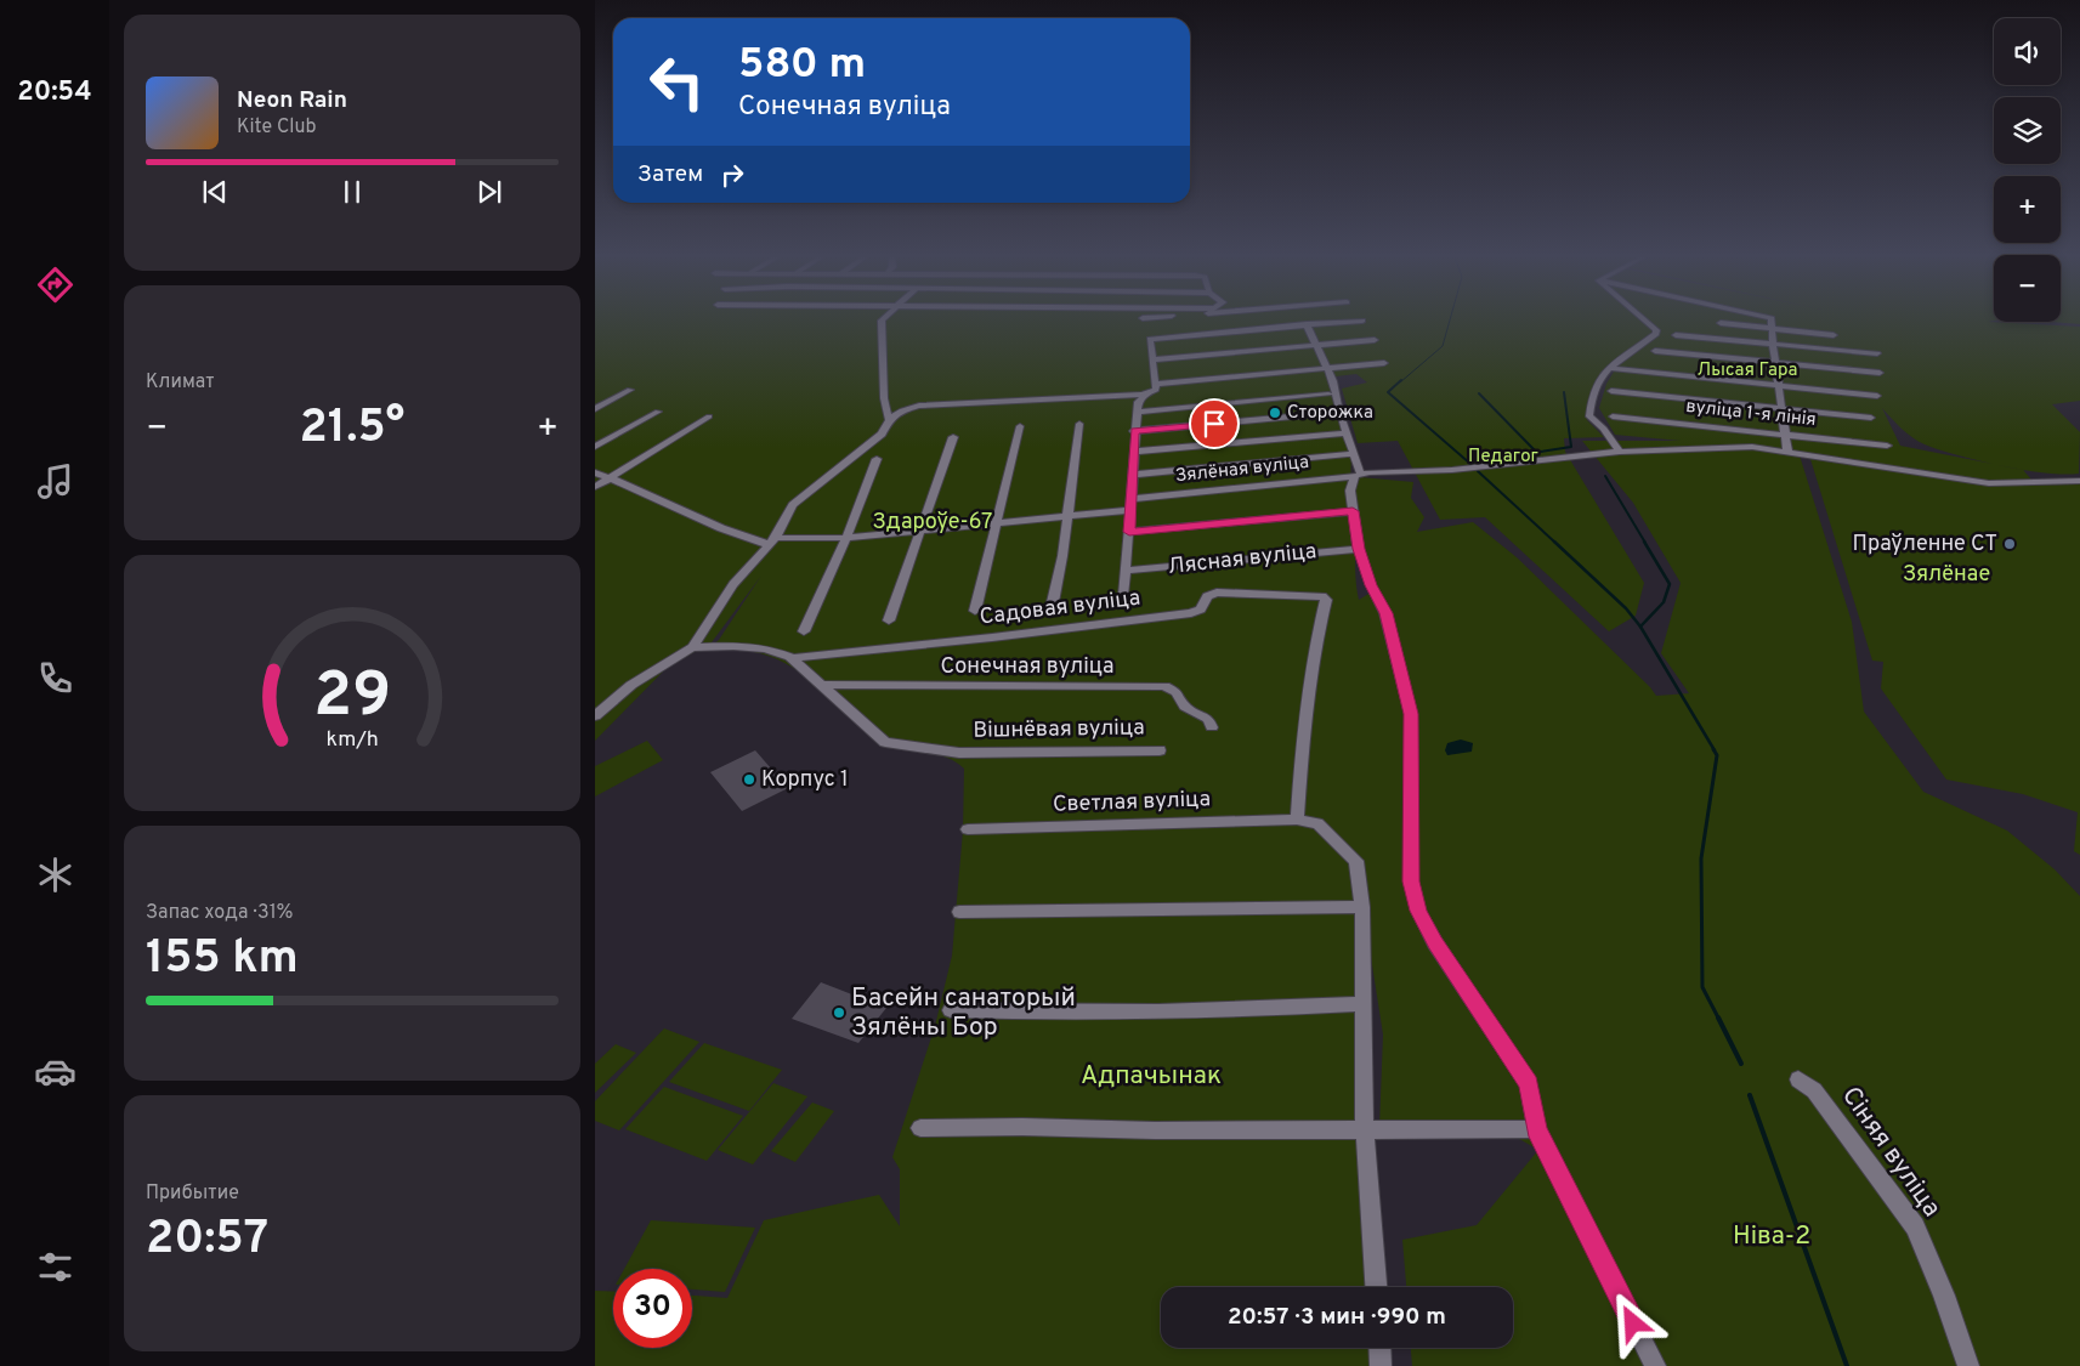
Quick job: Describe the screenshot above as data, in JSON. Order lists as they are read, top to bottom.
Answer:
{
  "streets": {
    "street": [
      "вуліца 1-я лінія",
      "Зялёная вуліца",
      "Лясная вуліца",
      "Садовая вуліца",
      "Сонечная вуліца",
      "Вішнёвая вуліца",
      "Светлая вуліца",
      "Сіняя вуліца"
    ]
  },
  "crossings": [
    ["Зялёная вуліца", "Садовая вуліца"],
    ["Садовая вуліца", "Вішнёвая вуліца"],
    ["Садовая вуліца", "Светлая вуліца"],
    ["Сонечная вуліца", "Вішнёвая вуліца"]
  ],
  "parks": [
    "Лысая Гара",
    "Педагог",
    "Здароўе-67",
    "Зялёнае",
    "Адпачынак",
    "Ніва-2"
  ],
  "places": [
    "Сторожка",
    "Праўленне СТ",
    "Корпус 1",
    "Басейн санаторый Зялёны Бор"
  ],
  "page": {
    "tabs": "20:54",
    "map_buttons": ["+", "−"],
    "turn": ["580 m", "Сонечная вуліца"],
    "song": ["Neon Rain", "Kite Club"],
    "then": "Затем",
    "tile": [
      "Климат",
      ["Запас хода · 31%", "155 km"],
      ["Прибытие", "20:57"]
    ],
    "heat": ["−", "21.5°", "+"],
    "limit": "30",
    "trip": "20:57 · 3 мин · 990 m",
    "gauge": ["29", "km/h"]
  }
}
